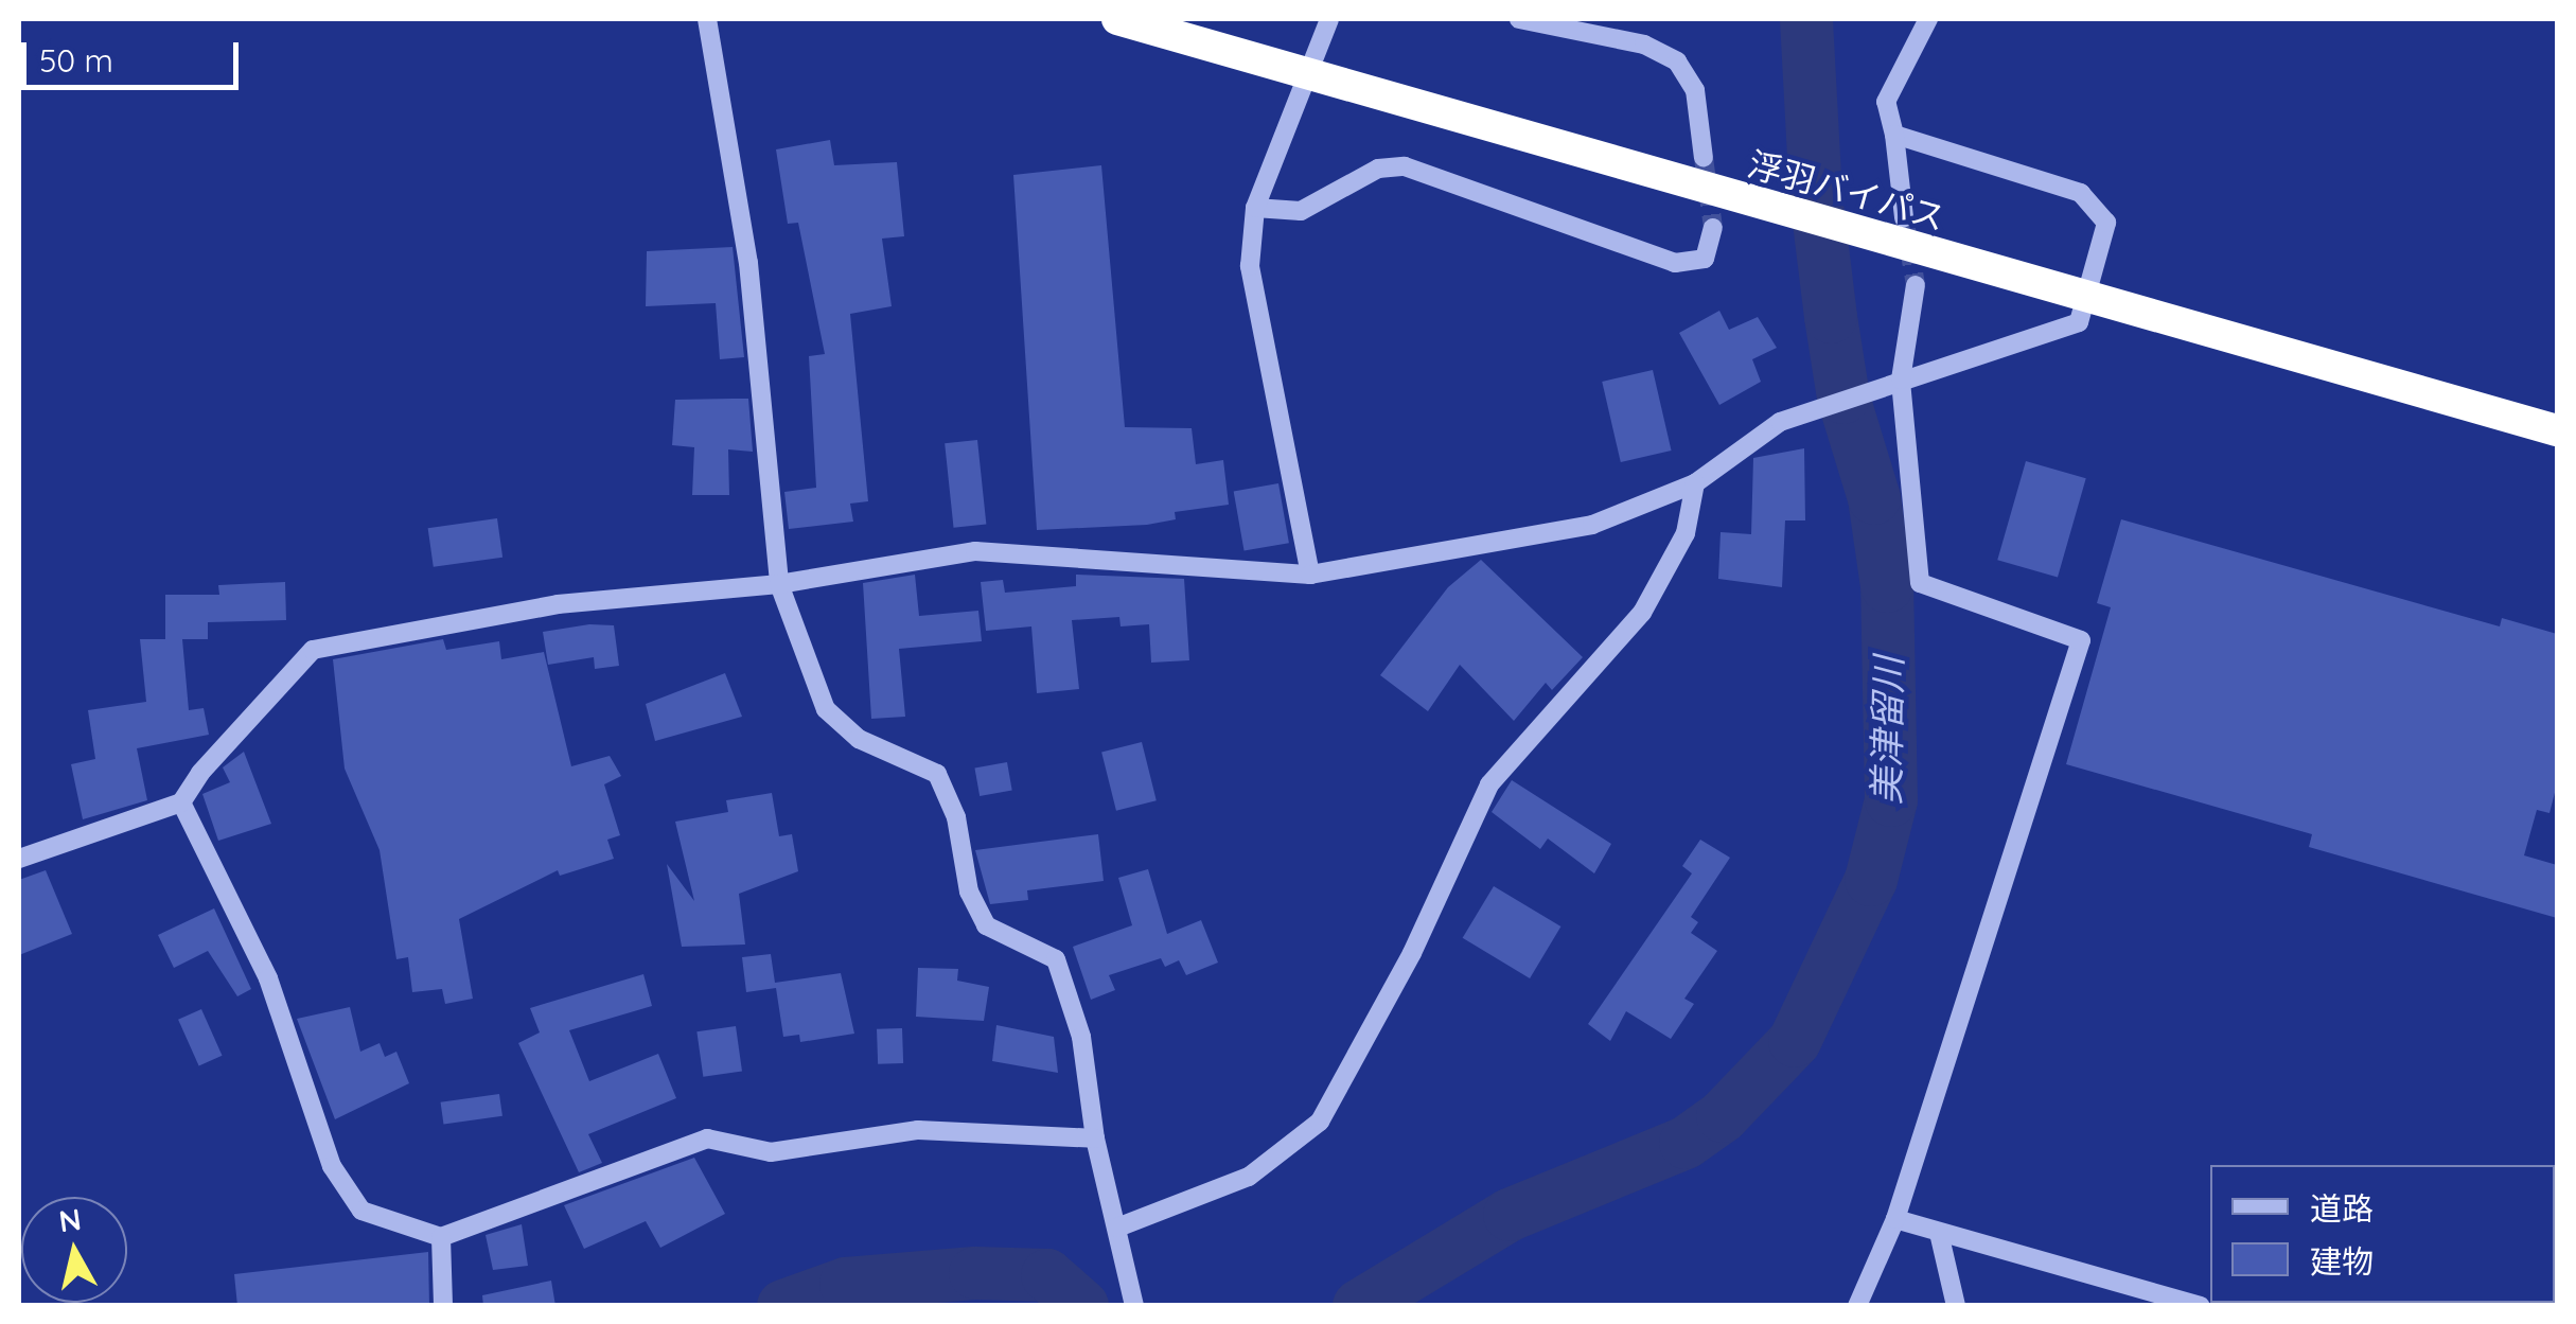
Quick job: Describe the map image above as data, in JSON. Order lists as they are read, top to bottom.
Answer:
{
  "streets": {
    "highway": ["浮羽バイパス"]
  },
  "water": ["美津留川"],
  "legend": ["道路", "建物"],
  "scale_bar": "50 m",
  "north": "top"
}
